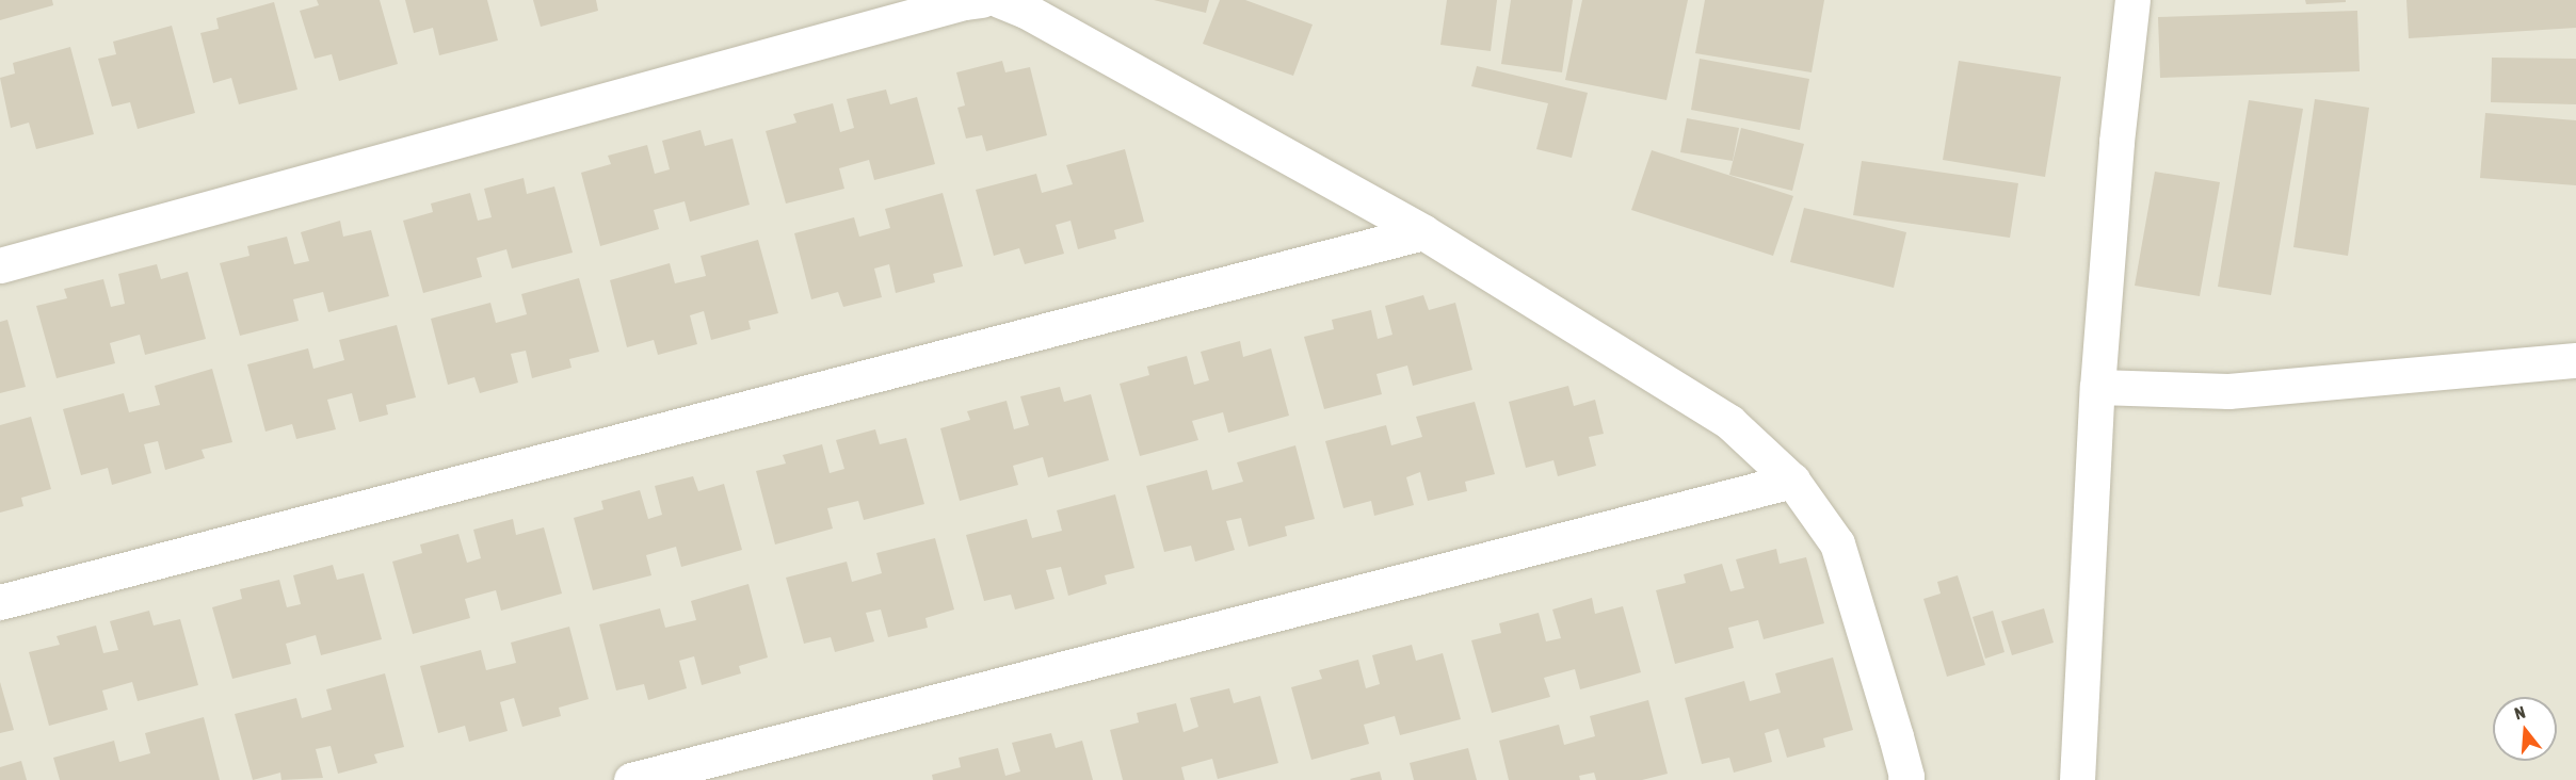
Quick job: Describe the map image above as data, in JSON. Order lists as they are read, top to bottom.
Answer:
{
  "north": "top"
}
